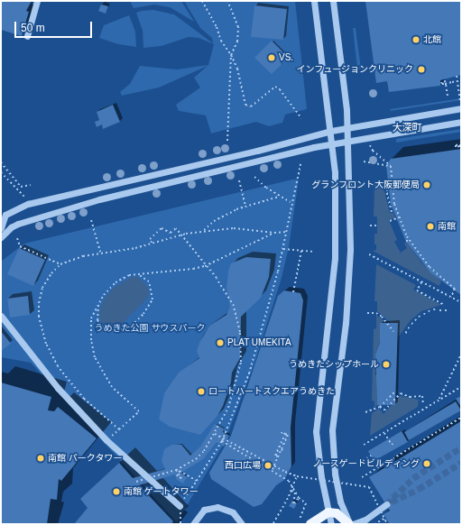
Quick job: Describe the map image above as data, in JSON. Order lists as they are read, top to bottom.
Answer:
{
  "districts": ["大深町"],
  "parks": ["うめきた公園 サウスパーク"],
  "places": [
    "北館",
    "VS.",
    "インフュージョンクリニック",
    "グランフロント大阪郵便局",
    "南館",
    "PLAT UMEKITA",
    "うめきたシップホール",
    "ロートハートスクエアうめきた",
    "南館 パークタワー",
    "ノースゲートビルディング",
    "西口広場",
    "南館 ゲートタワー"
  ],
  "scale_bar": "50 m"
}
